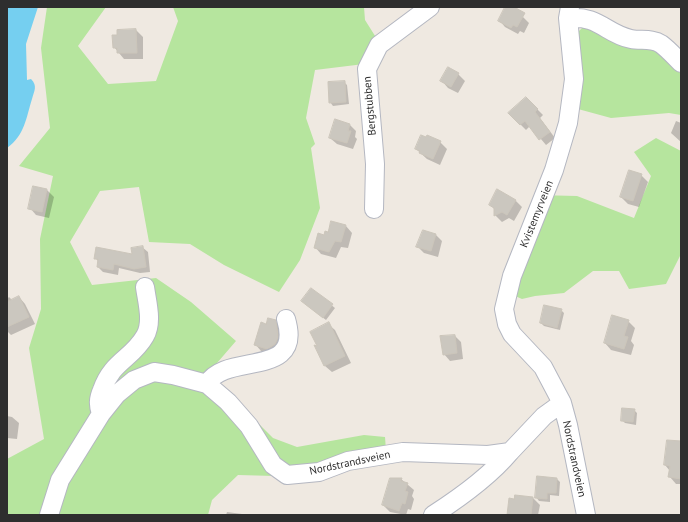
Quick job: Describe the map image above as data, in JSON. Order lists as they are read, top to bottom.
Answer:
{
  "streets": {
    "street": [
      "Bergstubben",
      "Kvistemyrveien",
      "Nordstrandveien",
      "Nordstrandsveien"
    ]
  },
  "crossings": [
    ["Kvistemyrveien", "Nordstrandveien"]
  ]
}
